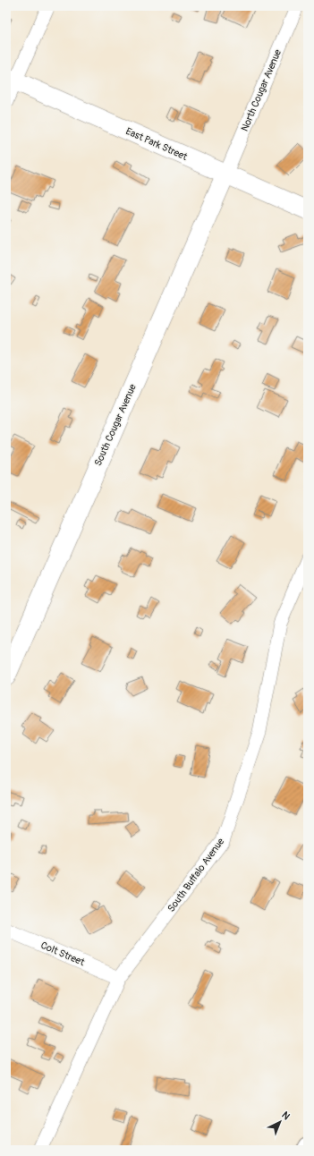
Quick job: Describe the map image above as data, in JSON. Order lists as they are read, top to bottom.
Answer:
{
  "streets": {
    "street": [
      "North Cougar Avenue",
      "East Park Street",
      "South Cougar Avenue",
      "South Buffalo Avenue",
      "Colt Street"
    ]
  },
  "crossings": [
    ["North Cougar Avenue", "East Park Street"],
    ["North Cougar Avenue", "South Cougar Avenue"],
    ["East Park Street", "South Cougar Avenue"],
    ["South Buffalo Avenue", "Colt Street"]
  ],
  "north": "top right"
}
